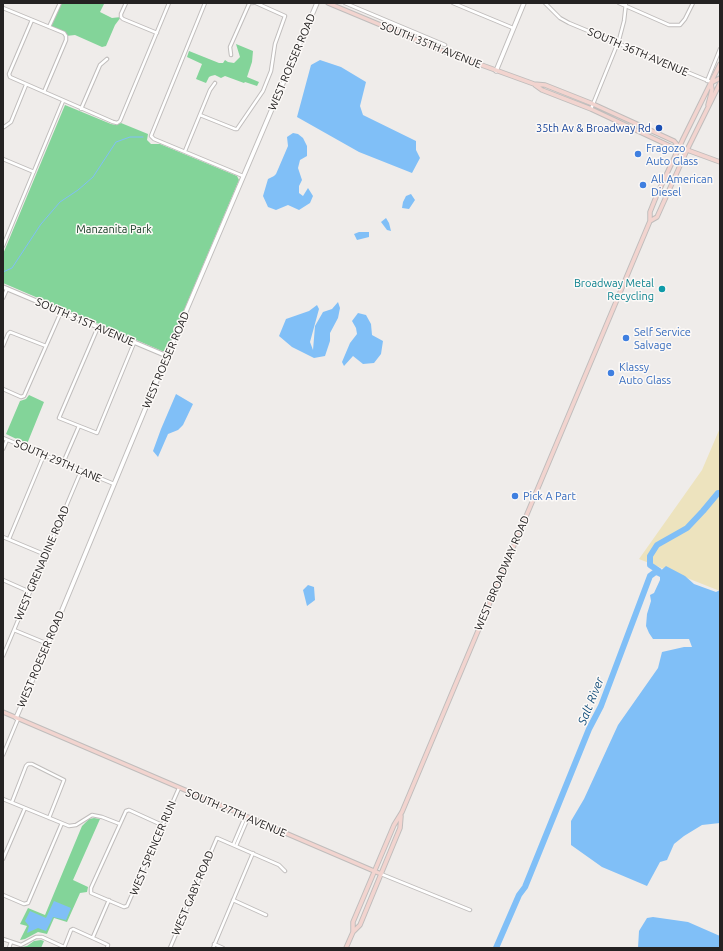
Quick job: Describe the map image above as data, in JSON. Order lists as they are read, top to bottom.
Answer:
{
  "streets": {
    "main road": ["SOUTH 35TH AVENUE", "WEST BROADWAY ROAD", "SOUTH 27TH AVENUE"],
    "street": [
      "SOUTH 36TH AVENUE",
      "WEST ROESER ROAD",
      "SOUTH 31ST AVENUE",
      "SOUTH 29TH LANE",
      "WEST GRENADINE ROAD",
      "WEST SPENCER RUN",
      "WEST GABY ROAD"
    ]
  },
  "crossings": [
    ["SOUTH 35TH AVENUE", "WEST BROADWAY ROAD"],
    ["SOUTH 36TH AVENUE", "WEST BROADWAY ROAD"],
    ["WEST ROESER ROAD", "SOUTH 31ST AVENUE"],
    ["WEST ROESER ROAD", "SOUTH 29TH LANE"],
    ["WEST ROESER ROAD", "SOUTH 27TH AVENUE"],
    ["SOUTH 29TH LANE", "WEST GRENADINE ROAD"],
    ["WEST BROADWAY ROAD", "SOUTH 27TH AVENUE"],
    ["SOUTH 27TH AVENUE", "WEST SPENCER RUN"]
  ],
  "water": ["Salt River"],
  "parks": ["Manzanita Park"],
  "places": [
    "35th Av & Broadway Rd",
    "Fragozo Auto Glass",
    "All American Diesel",
    "Broadway Metal Recycling",
    "Self Service Salvage",
    "Klassy Auto Glass",
    "Pick A Part"
  ]
}
